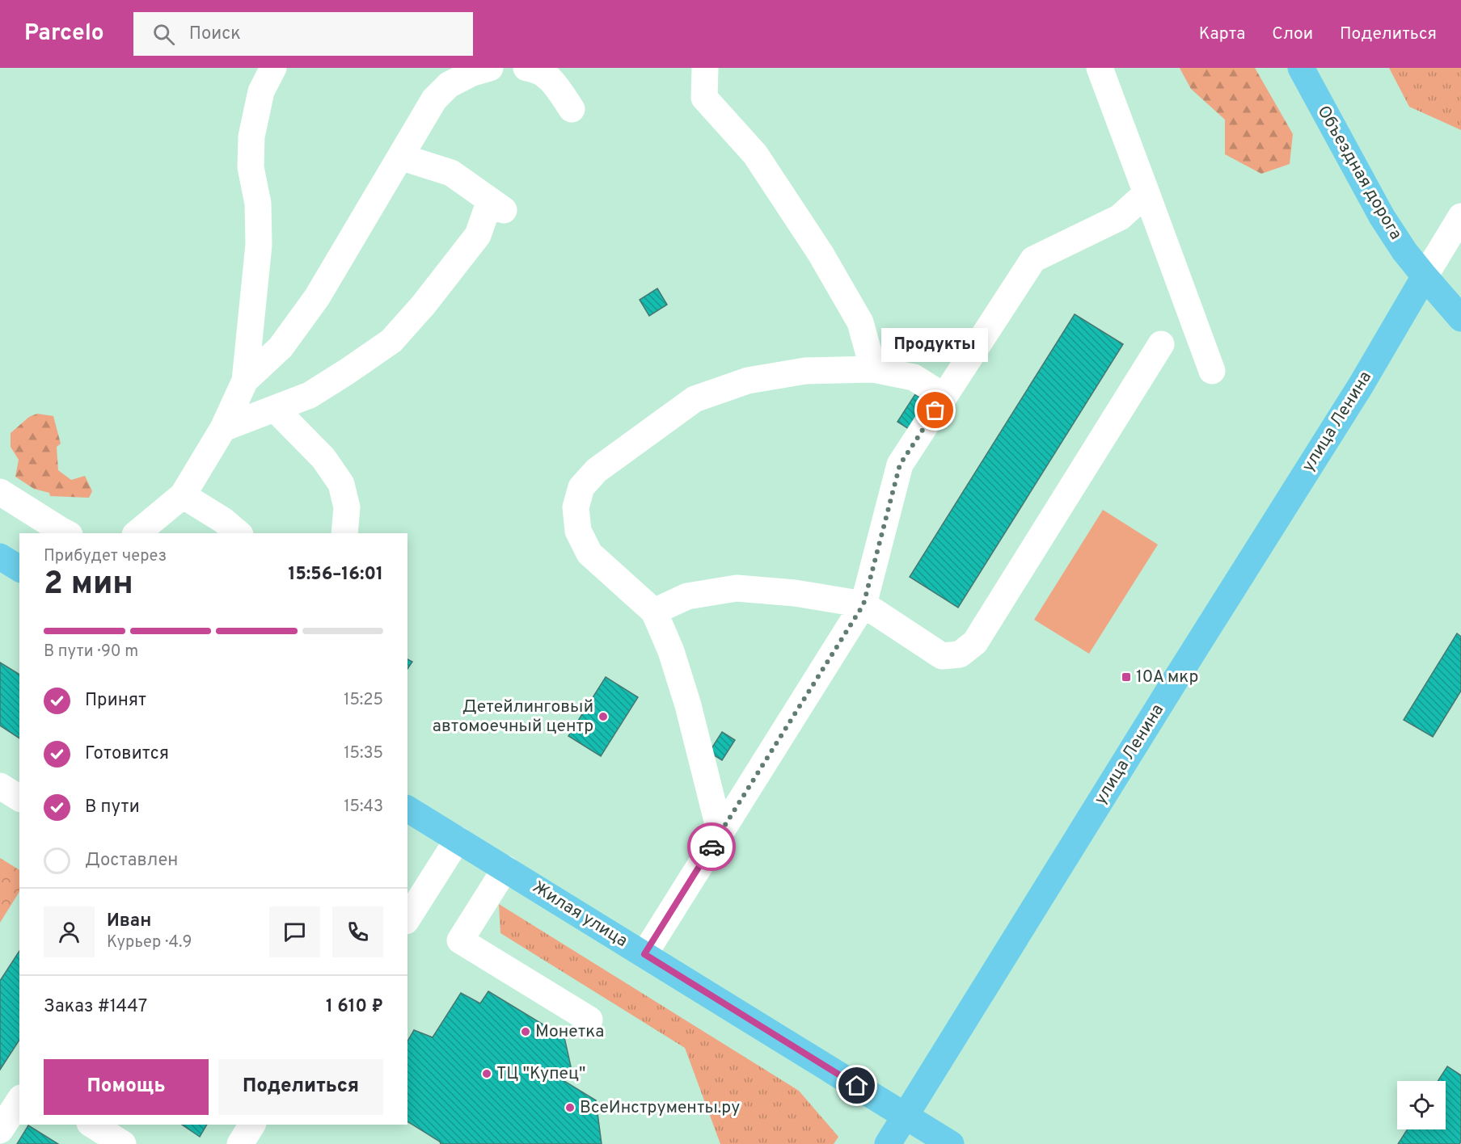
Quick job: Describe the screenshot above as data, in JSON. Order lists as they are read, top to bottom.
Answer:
{
  "streets": {
    "main road": ["Объездная дорога", "улица Ленина", "Жилая улица"]
  },
  "crossings": [
    ["Объездная дорога", "улица Ленина"],
    ["улица Ленина", "Жилая улица"]
  ],
  "places": {
    "other": [
      "Продукты",
      "Детейлинговый автомоечный центр",
      "Монетка",
      "ТЦ \"Купец\"",
      "ВсеИнструменты.ру"
    ],
    "transit": ["10А мкр"]
  },
  "page": {
    "header": "Parcelo",
    "search": "Поиск",
    "nav": ["Карта", "Слои", "Поделиться"],
    "bubble": "Продукты",
    "heading": ["2 мин", "Прибудет через", "15:56–16:01"],
    "panel": [
      "Иван",
      "Курьер · 4.9",
      "Заказ #1447",
      "1 610 ₽"
    ],
    "bar": "В пути · 90 m",
    "list": [
      ["Принят", "15:25"],
      ["Готовится", "15:35"],
      ["В пути", "15:43"],
      "Доставлен"
    ],
    "buttons": ["Помощь", "Поделиться"]
  }
}
